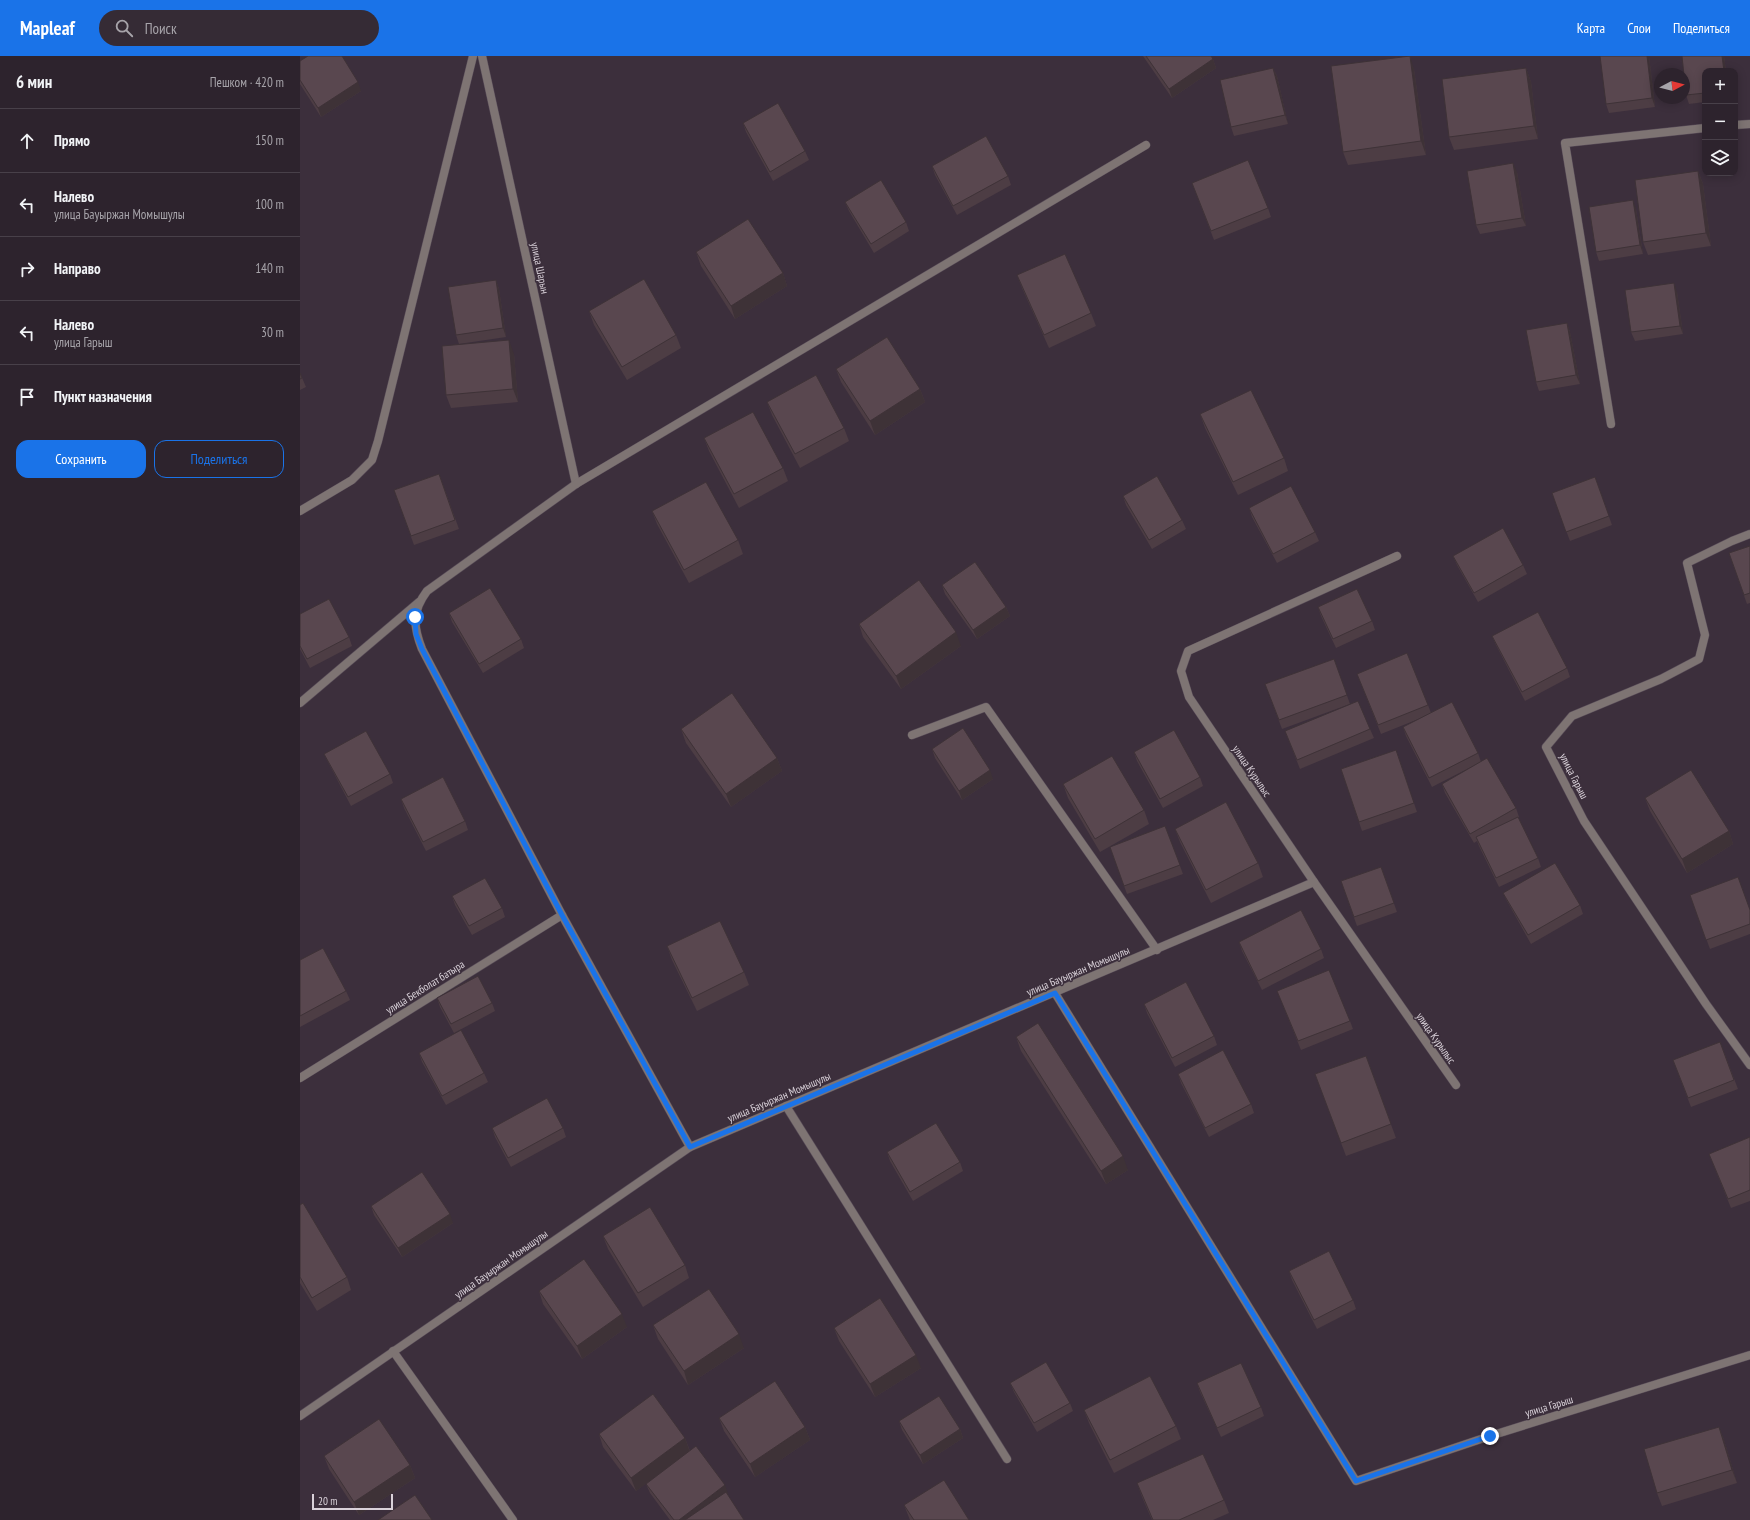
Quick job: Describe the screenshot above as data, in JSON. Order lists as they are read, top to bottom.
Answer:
{
  "streets": {
    "street": [
      "улица Шарын",
      "улица Курылыс",
      "улица Гарыш",
      "улица Бауыржан Момышулы",
      "улица Бекболат батыра"
    ]
  },
  "crossings": [
    ["улица Курылыс", "улица Бауыржан Момышулы"],
    ["улица Гарыш", "улица Бауыржан Момышулы"]
  ],
  "scale_bar": "20 m",
  "north": "right",
  "page": {
    "header": "Mapleaf",
    "search": "Поиск",
    "nav": ["Карта", "Слои", "Поделиться"],
    "heading": ["6 мин", "Пешком · 420 m"],
    "map_buttons": ["+", "−"],
    "list": [
      ["Прямо", "150 m"],
      ["Налево", "улица Бауыржан Момышулы", "100 m"],
      ["Направо", "140 m"],
      ["Налево", "улица Гарыш", "30 m"],
      "Пункт назначения"
    ],
    "buttons": ["Сохранить", "Поделиться"],
    "scale": "20 m"
  }
}
